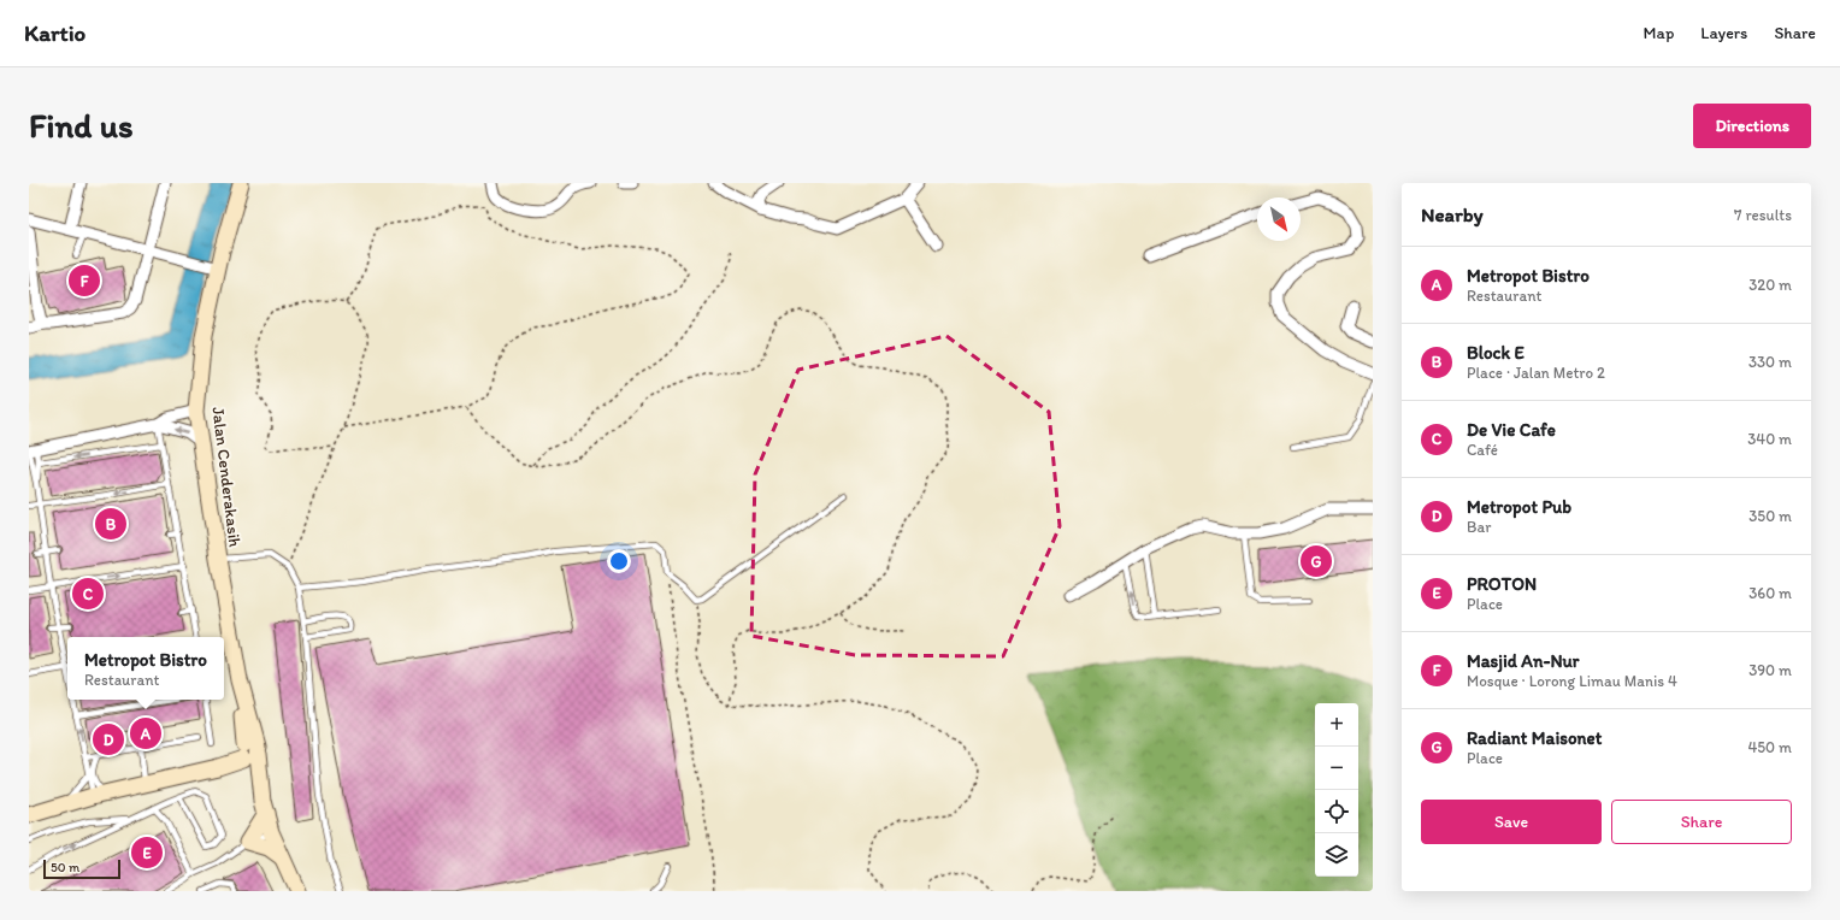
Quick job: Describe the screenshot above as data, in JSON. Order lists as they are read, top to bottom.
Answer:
{
  "streets": {
    "street": ["Jalan Cenderakasih"]
  },
  "scale_bar": "50 m",
  "north": "bottom right",
  "page": {
    "header": "Kartio",
    "nav": ["Map", "Layers", "Share"],
    "buttons": [
      "Directions",
      ["Save", "Share"]
    ],
    "title": "Find us",
    "heading": ["Nearby", "7 results"],
    "list": [
      {
        "mark": "A",
        "name": "Metropot Bistro",
        "note": "Restaurant",
        "value": "320 m"
      },
      {
        "mark": "B",
        "name": "Block E",
        "note": "Place · Jalan Metro 2",
        "value": "330 m"
      },
      {
        "mark": "C",
        "name": "De Vie Cafe",
        "note": "Café",
        "value": "340 m"
      },
      {
        "mark": "D",
        "name": "Metropot Pub",
        "note": "Bar",
        "value": "350 m"
      },
      {
        "mark": "E",
        "name": "PROTON",
        "note": "Place",
        "value": "360 m"
      },
      {
        "mark": "F",
        "name": "Masjid An-Nur",
        "note": "Mosque · Lorong Limau Manis 4",
        "value": "390 m"
      },
      {
        "mark": "G",
        "name": "Radiant Maisonet",
        "note": "Place",
        "value": "450 m"
      }
    ],
    "pins": [
      "F",
      "B",
      "G",
      "C",
      "A",
      "D",
      "E"
    ],
    "popup": ["Metropot Bistro", "Restaurant"],
    "map_buttons": ["+", "−"],
    "scale": "50 m"
  }
}
